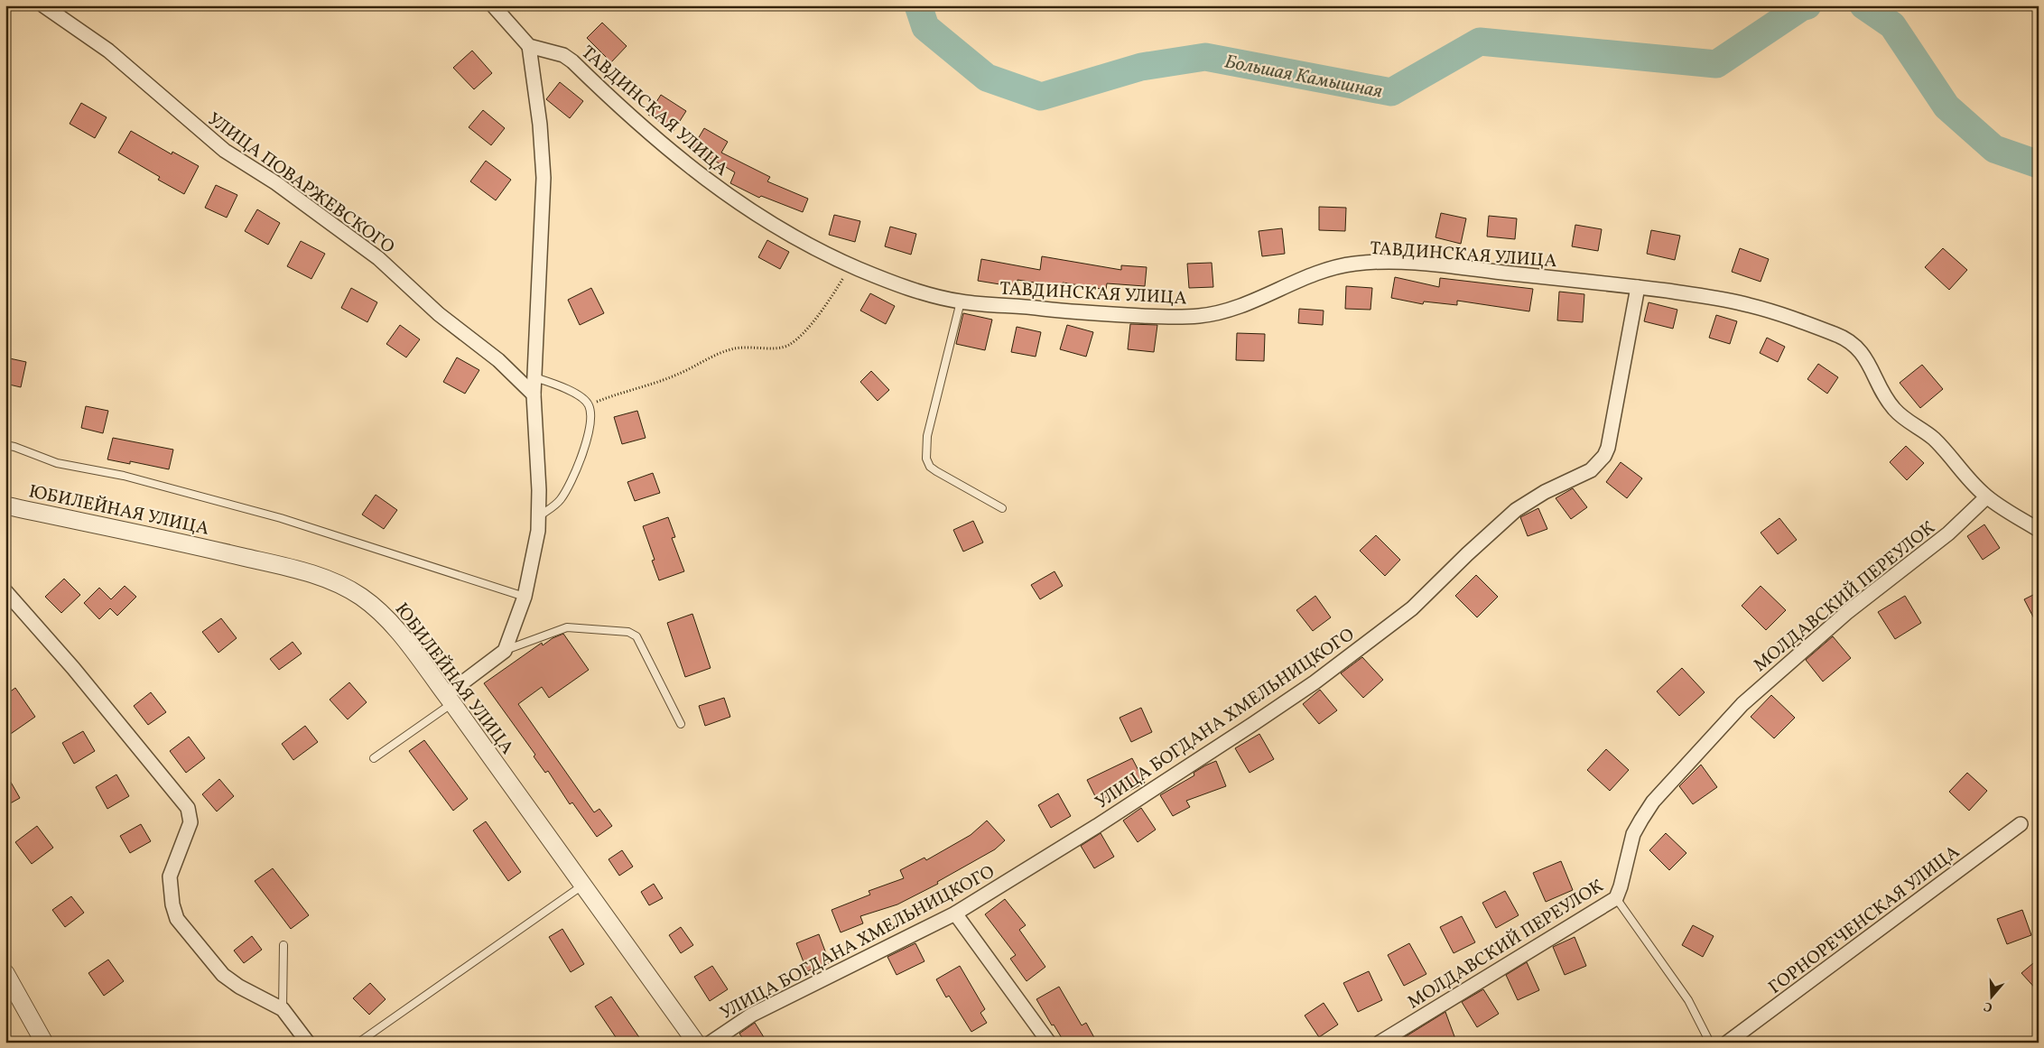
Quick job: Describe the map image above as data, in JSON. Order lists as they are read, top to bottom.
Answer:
{
  "streets": {
    "street": [
      "ТАВДИНСКАЯ УЛИЦА",
      "УЛИЦА ПОВАРЖЕВСКОГО",
      "ЮБИЛЕЙНАЯ УЛИЦА",
      "МОЛДАВСКИЙ ПЕРЕУЛОК",
      "УЛИЦА БОГДАНА ХМЕЛЬНИЦКОГО",
      "ГОРНОРЕЧЕНСКАЯ УЛИЦА"
    ]
  },
  "crossings": [
    ["ТАВДИНСКАЯ УЛИЦА", "МОЛДАВСКИЙ ПЕРЕУЛОК"],
    ["ТАВДИНСКАЯ УЛИЦА", "УЛИЦА БОГДАНА ХМЕЛЬНИЦКОГО"]
  ],
  "water": ["Большая Камышная"],
  "north": "bottom"
}
